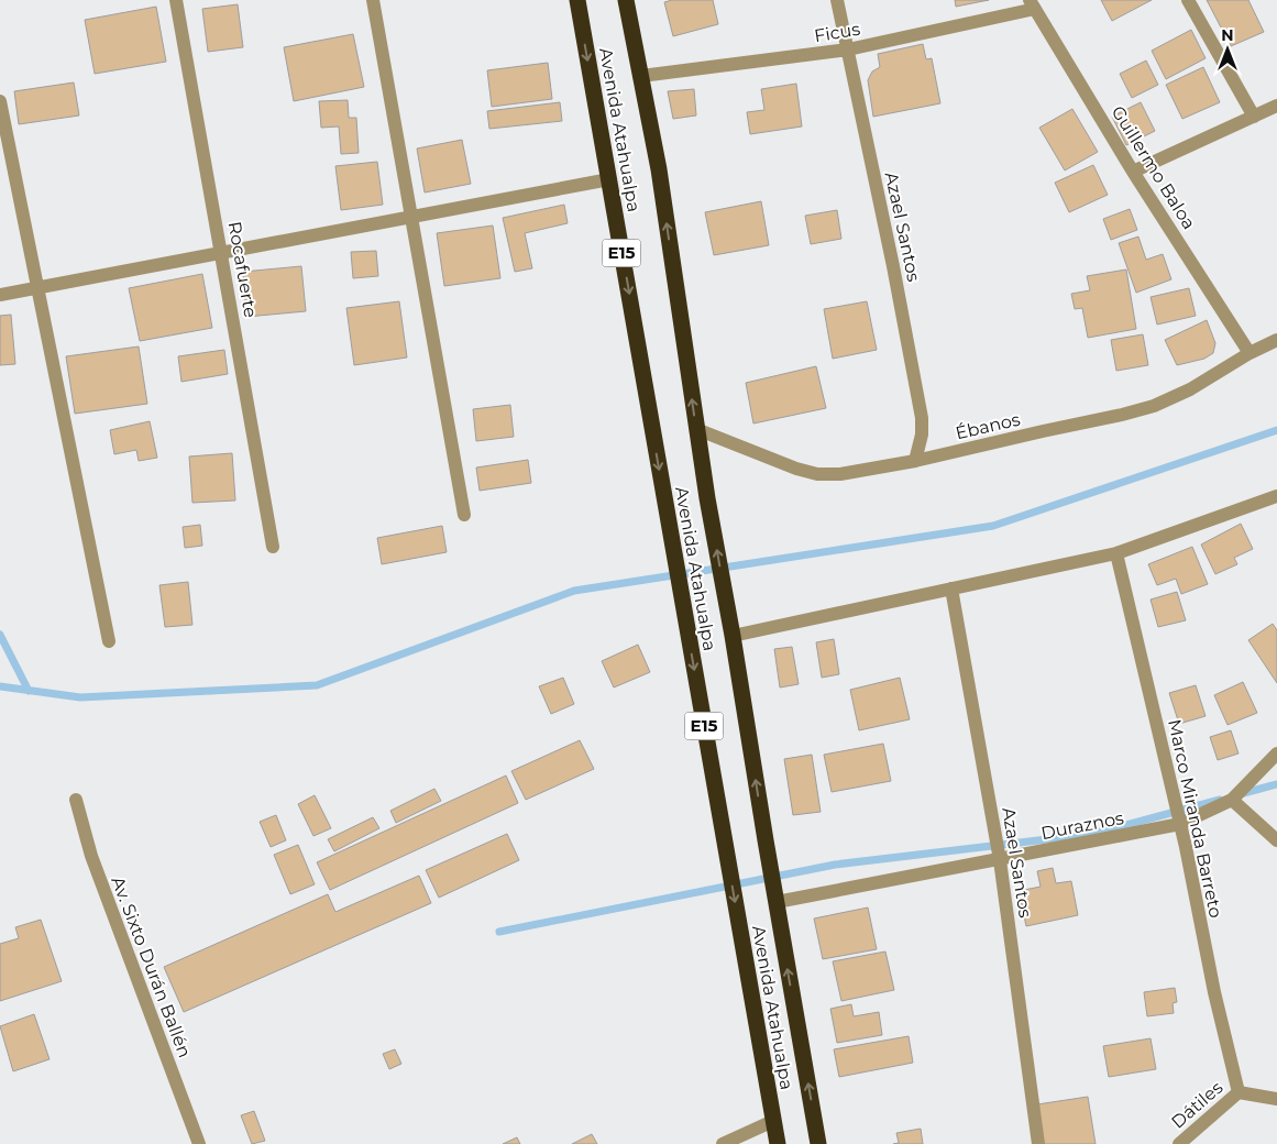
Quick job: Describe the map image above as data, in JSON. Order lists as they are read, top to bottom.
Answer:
{
  "streets": {
    "highway": ["Avenida Atahualpa", "E15"],
    "street": [
      "Ficus",
      "Guillermo Baloa",
      "Azael Santos",
      "Rocafuerte",
      "Ébanos",
      "Marco Miranda Barreto",
      "Duraznos",
      "Av. Sixto Durán Ballén",
      "Dátiles"
    ]
  },
  "crossings": [
    ["Ficus", "Avenida Atahualpa"],
    ["Ficus", "Guillermo Baloa"],
    ["Ficus", "Azael Santos"],
    ["Avenida Atahualpa", "Ébanos"],
    ["Avenida Atahualpa", "Duraznos"],
    ["Guillermo Baloa", "Ébanos"],
    ["Azael Santos", "Ébanos"],
    ["Azael Santos", "Duraznos"],
    ["Marco Miranda Barreto", "Duraznos"],
    ["Marco Miranda Barreto", "Dátiles"]
  ],
  "north": "top"
}
